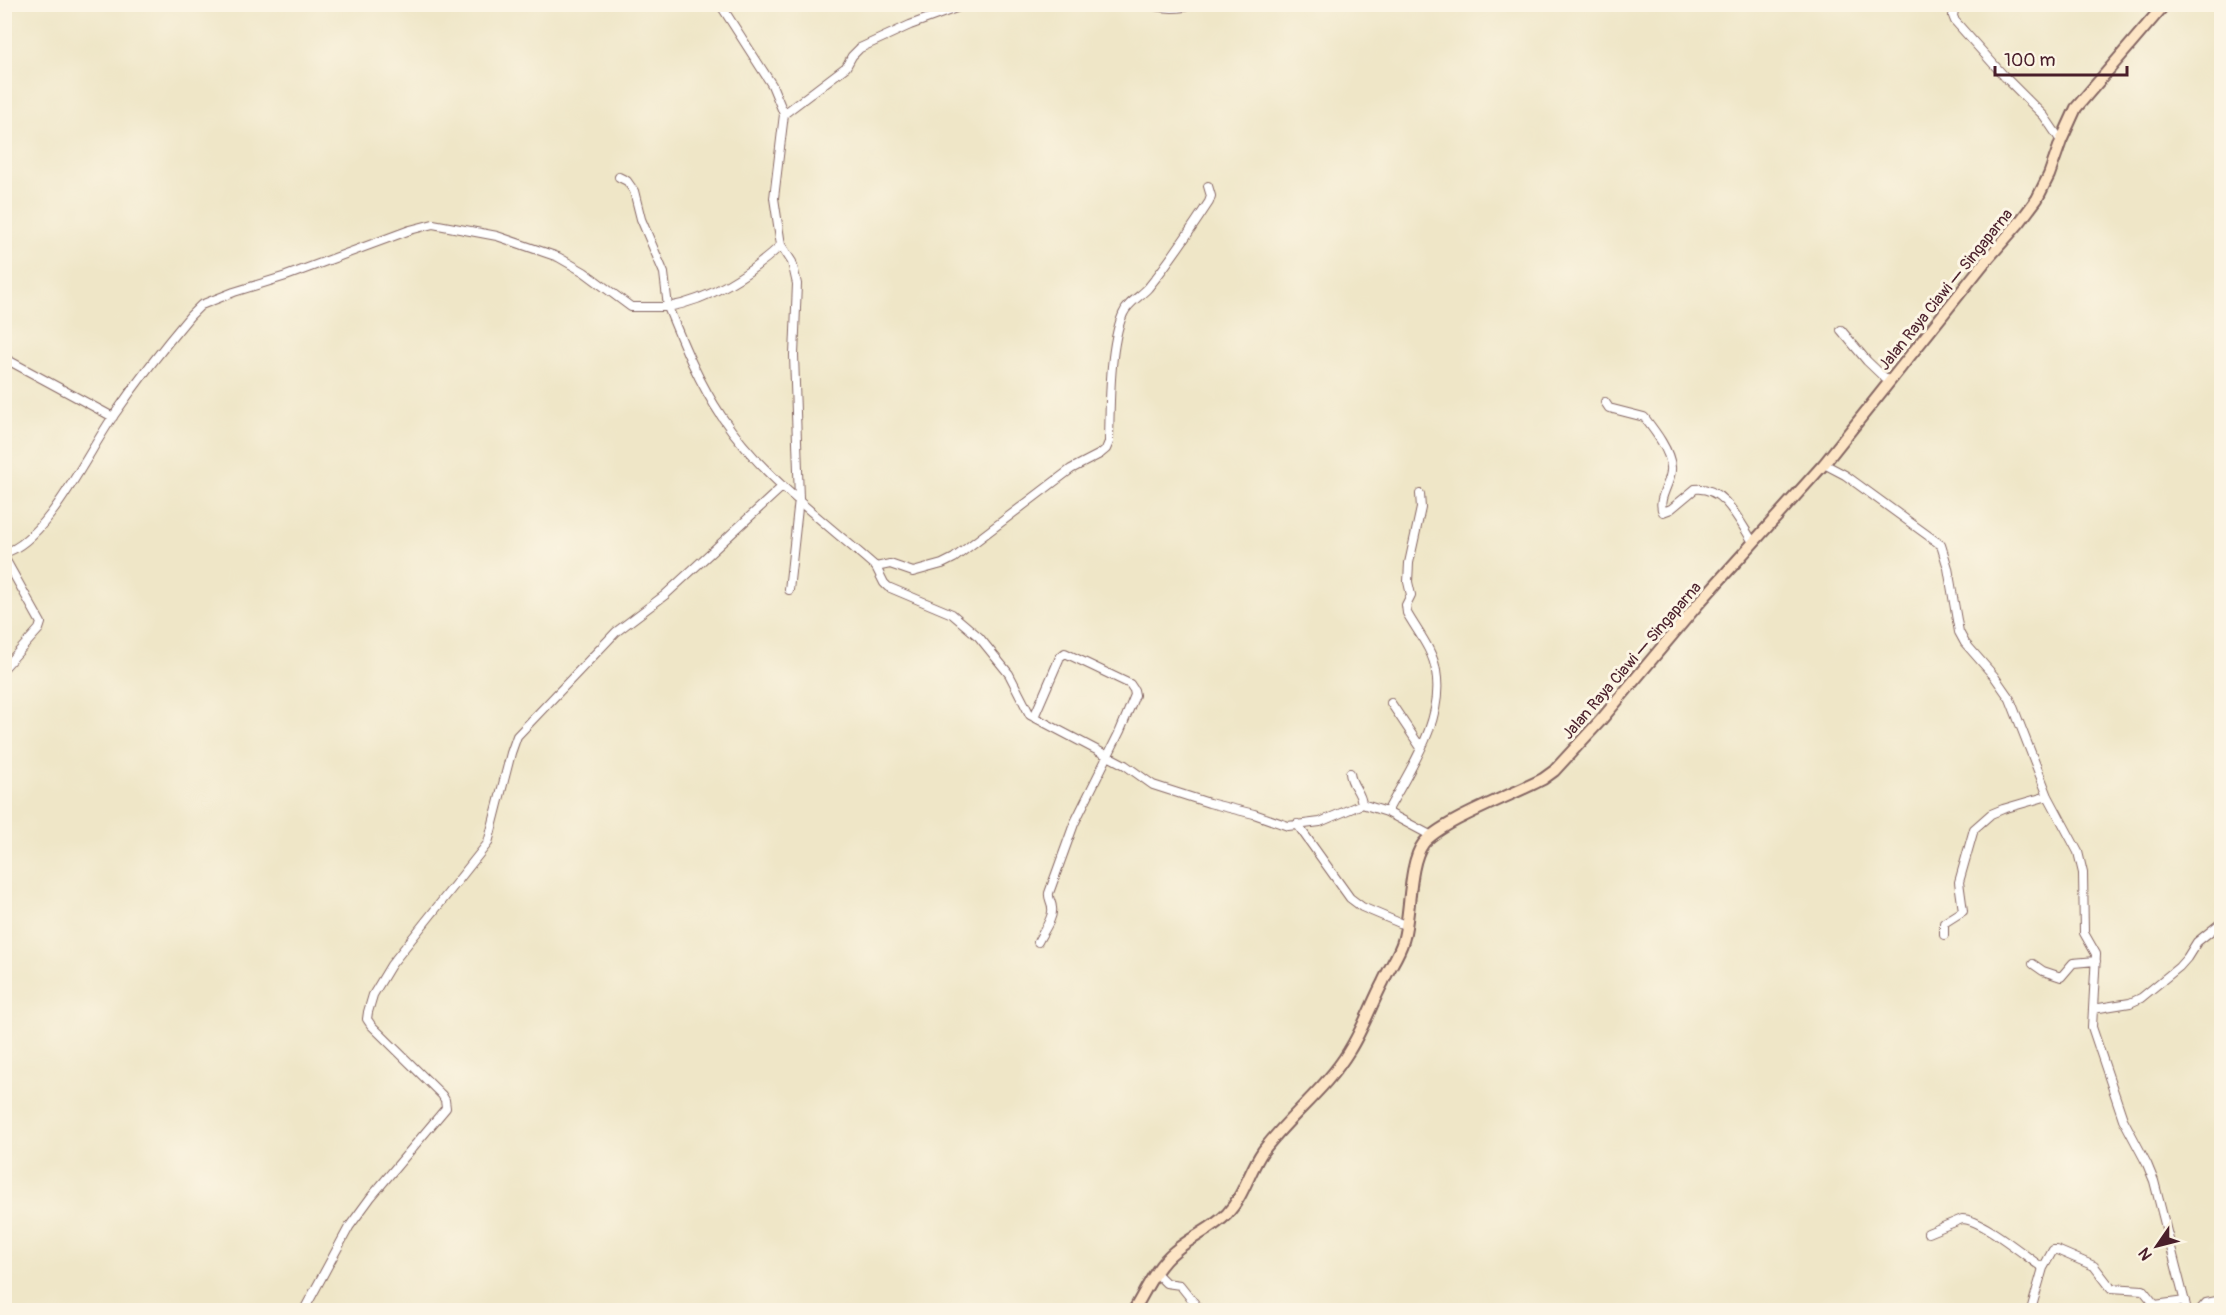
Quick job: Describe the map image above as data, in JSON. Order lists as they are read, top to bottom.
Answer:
{
  "streets": {
    "main road": ["Jalan Raya Ciawi — Singaparna"]
  },
  "scale_bar": "100 m",
  "north": "bottom left"
}
